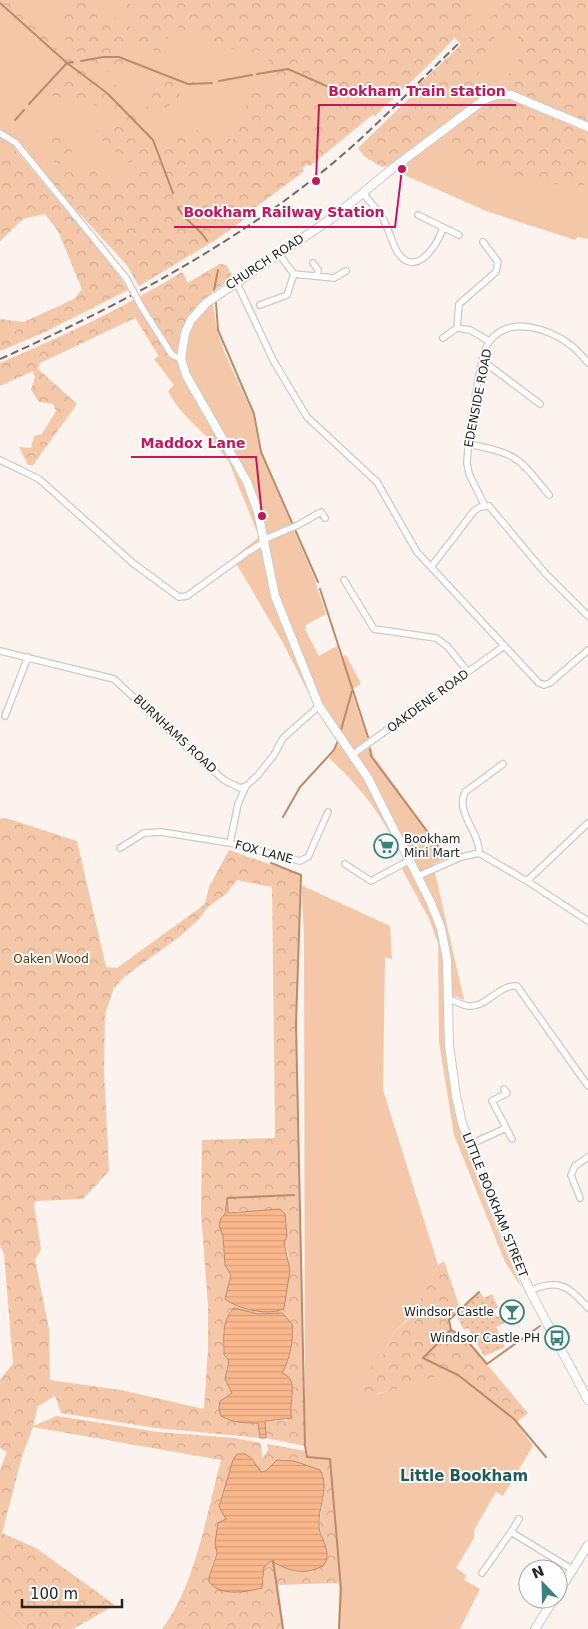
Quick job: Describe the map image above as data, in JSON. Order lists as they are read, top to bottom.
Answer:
{
  "streets": {
    "street": [
      "CHURCH ROAD",
      "EDENSIDE ROAD",
      "OAKDENE ROAD",
      "BURNHAMS ROAD",
      "FOX LANE",
      "LITTLE BOOKHAM STREET"
    ]
  },
  "crossings": [
    ["CHURCH ROAD", "LITTLE BOOKHAM STREET"],
    ["OAKDENE ROAD", "LITTLE BOOKHAM STREET"],
    ["BURNHAMS ROAD", "FOX LANE"]
  ],
  "districts": ["Little Bookham"],
  "parks": ["Oaken Wood"],
  "places": {
    "other": ["Bookham Railway Station", "Bookham Train station", "Maddox Lane"],
    "supermarket": ["Bookham Mini Mart"],
    "bar": ["Windsor Castle"],
    "bus stop": ["Windsor Castle PH"]
  },
  "scale_bar": "100 m",
  "north": "top left"
}
